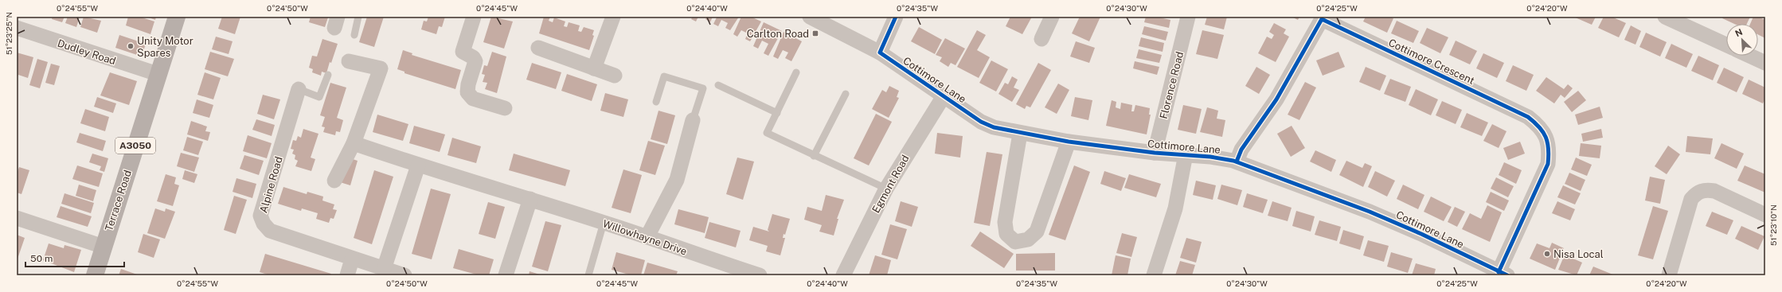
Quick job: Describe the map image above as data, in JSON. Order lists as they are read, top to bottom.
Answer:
{
  "streets": {
    "main road": ["A3050", "Terrace Road"],
    "street": [
      "Dudley Road",
      "Cottimore Crescent",
      "Cottimore Lane",
      "Florence Road",
      "Egmont Road",
      "Alpine Road",
      "Willowhayne Drive"
    ]
  },
  "crossings": [
    ["Dudley Road", "Terrace Road"],
    ["Cottimore Crescent", "Cottimore Lane"],
    ["Cottimore Lane", "Florence Road"],
    ["Cottimore Lane", "Egmont Road"]
  ],
  "places": {
    "transit": ["Carlton Road"],
    "other": ["Unity Motor Spares", "Nisa Local"]
  },
  "scale_bar": "50 m",
  "north": "top left",
  "coordinates": [
    "0°24'55\"W",
    "0°24'50\"W",
    "0°24'45\"W",
    "0°24'40\"W",
    "0°24'35\"W",
    "0°24'30\"W",
    "0°24'25\"W",
    "0°24'20\"W",
    "51°23'25\"N",
    "51°23'10\"N"
  ]
}
